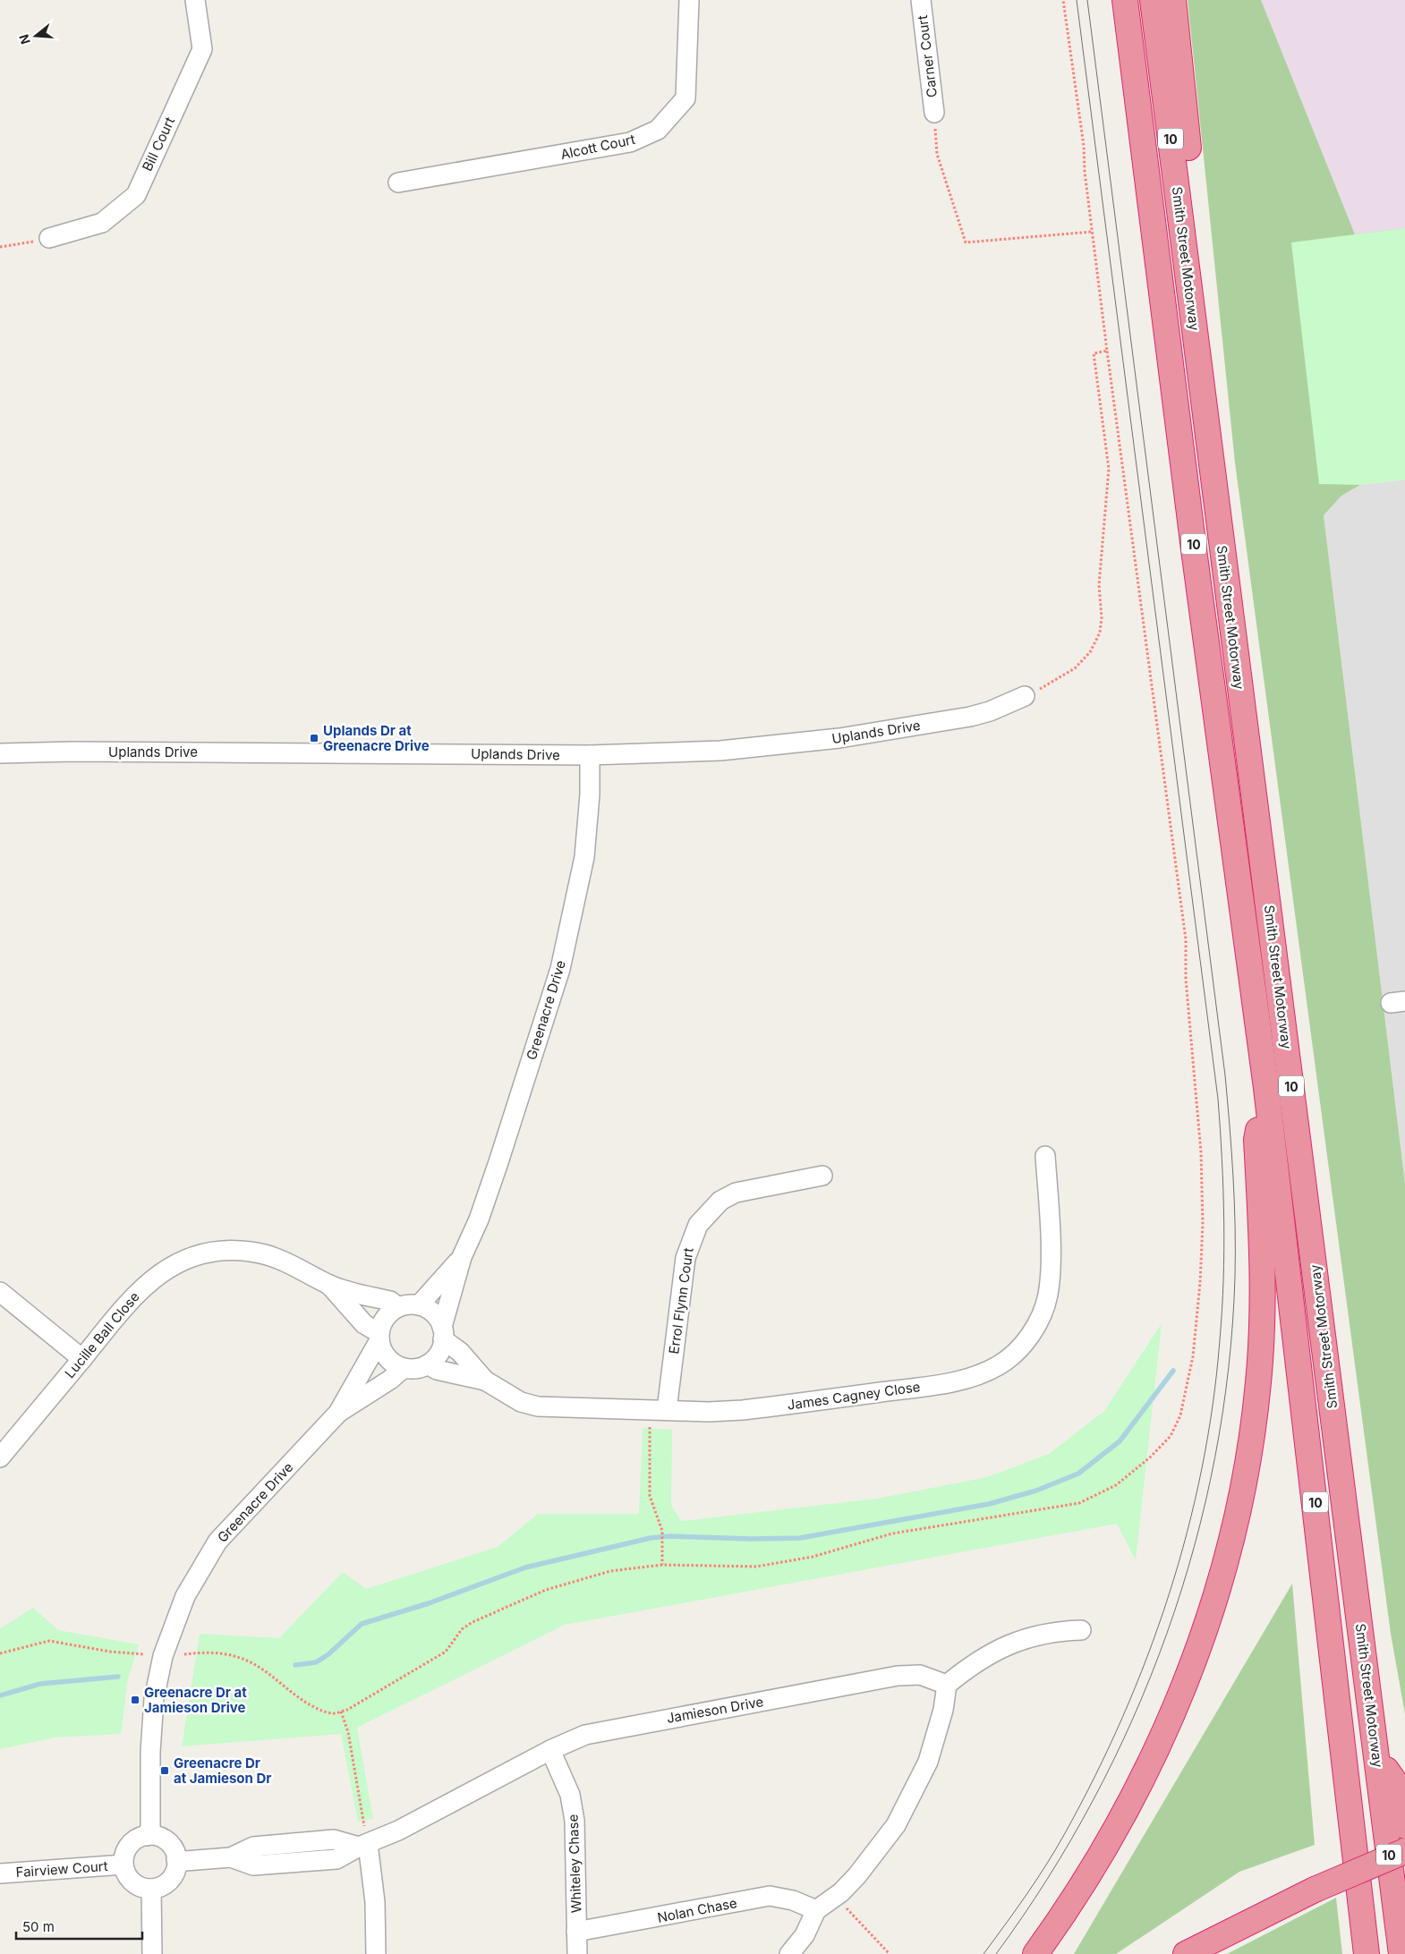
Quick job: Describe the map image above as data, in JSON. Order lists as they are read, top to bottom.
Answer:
{
  "streets": {
    "highway": ["10", "Smith Street Motorway"],
    "street": [
      "Carner Court",
      "Bill Court",
      "Alcott Court",
      "Uplands Drive",
      "Greenacre Drive",
      "Errol Flynn Court",
      "Lucille Ball Close",
      "James Cagney Close",
      "Jamieson Drive",
      "Whiteley Chase",
      "Fairview Court",
      "Nolan Chase"
    ]
  },
  "crossings": [
    ["Uplands Drive", "Greenacre Drive"],
    ["Greenacre Drive", "Lucille Ball Close"],
    ["Greenacre Drive", "James Cagney Close"],
    ["Greenacre Drive", "Fairview Court"],
    ["Errol Flynn Court", "James Cagney Close"],
    ["Lucille Ball Close", "James Cagney Close"],
    ["Jamieson Drive", "Whiteley Chase"],
    ["Whiteley Chase", "Nolan Chase"]
  ],
  "places": {
    "transit": ["Uplands Dr at Greenacre Drive", "Greenacre Dr at Jamieson Drive", "Greenacre Dr at Jamieson Dr"]
  },
  "scale_bar": "50 m",
  "north": "left"
}
